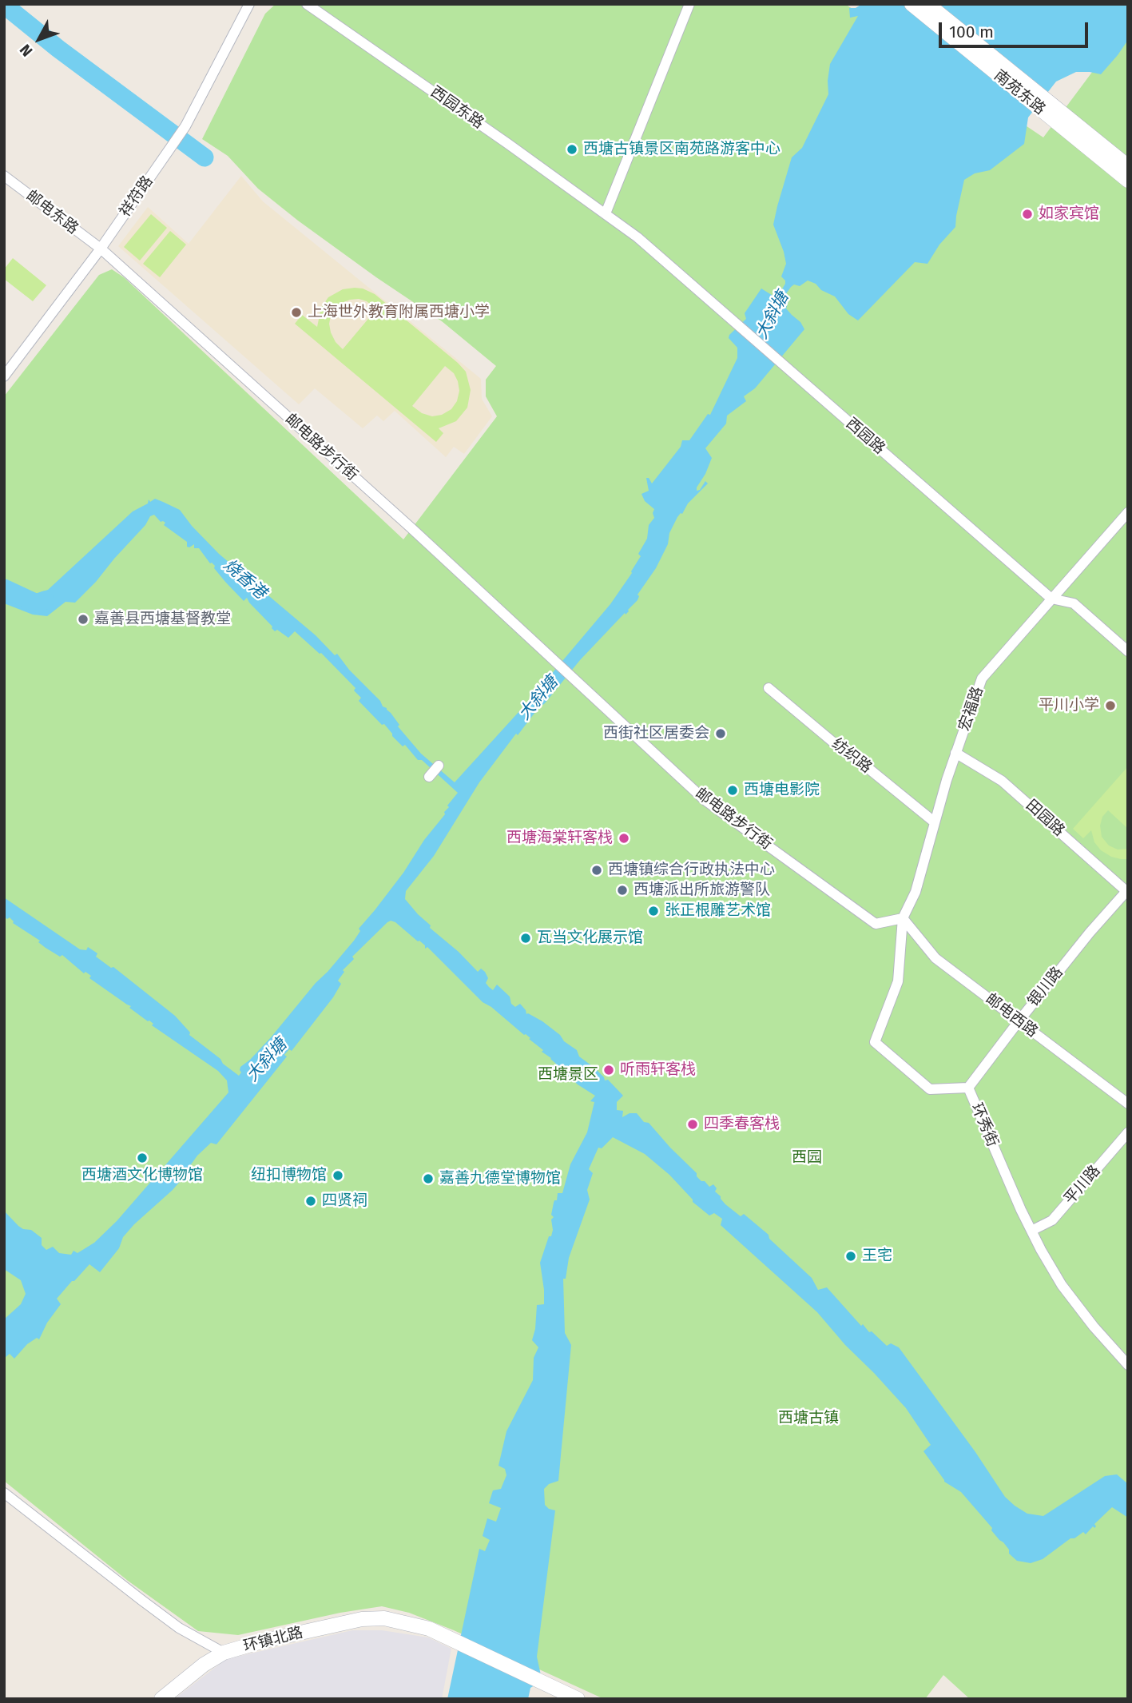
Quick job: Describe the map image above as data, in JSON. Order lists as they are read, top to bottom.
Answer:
{
  "streets": {
    "main road": ["南苑东路", "环镇北路"],
    "street": [
      "西园东路",
      "祥符路",
      "邮电东路",
      "西园路",
      "邮电路步行街",
      "宏福路",
      "纺织路",
      "田园路",
      "银川路",
      "邮电西路",
      "环秀街",
      "平川路"
    ]
  },
  "crossings": [
    ["西园东路", "西园路"],
    ["祥符路", "邮电东路"],
    ["祥符路", "邮电路步行街"],
    ["邮电东路", "邮电路步行街"],
    ["西园路", "宏福路"],
    ["邮电路步行街", "宏福路"],
    ["邮电路步行街", "邮电西路"],
    ["邮电路步行街", "环秀街"],
    ["宏福路", "纺织路"],
    ["宏福路", "田园路"],
    ["宏福路", "邮电西路"],
    ["宏福路", "环秀街"],
    ["田园路", "银川路"],
    ["银川路", "邮电西路"],
    ["银川路", "环秀街"],
    ["邮电西路", "环秀街"],
    ["环秀街", "平川路"]
  ],
  "water": ["大斜塘", "烧香港"],
  "parks": ["西塘景区", "西园", "西塘古镇"],
  "places": [
    "西塘古镇景区南苑路游客中心",
    "如家宾馆",
    "上海世外教育附属西塘小学",
    "嘉善县西塘基督教堂",
    "平川小学",
    "西街社区居委会",
    "西塘电影院",
    "西塘海棠轩客栈",
    "西塘镇综合行政执法中心",
    "西塘派出所旅游警队",
    "张正根雕艺术馆",
    "瓦当文化展示馆",
    "听雨轩客栈",
    "四季春客栈",
    "西塘酒文化博物馆",
    "纽扣博物馆",
    "嘉善九德堂博物馆",
    "四贤祠",
    "王宅"
  ],
  "scale_bar": "100 m",
  "north": "bottom left"
}
